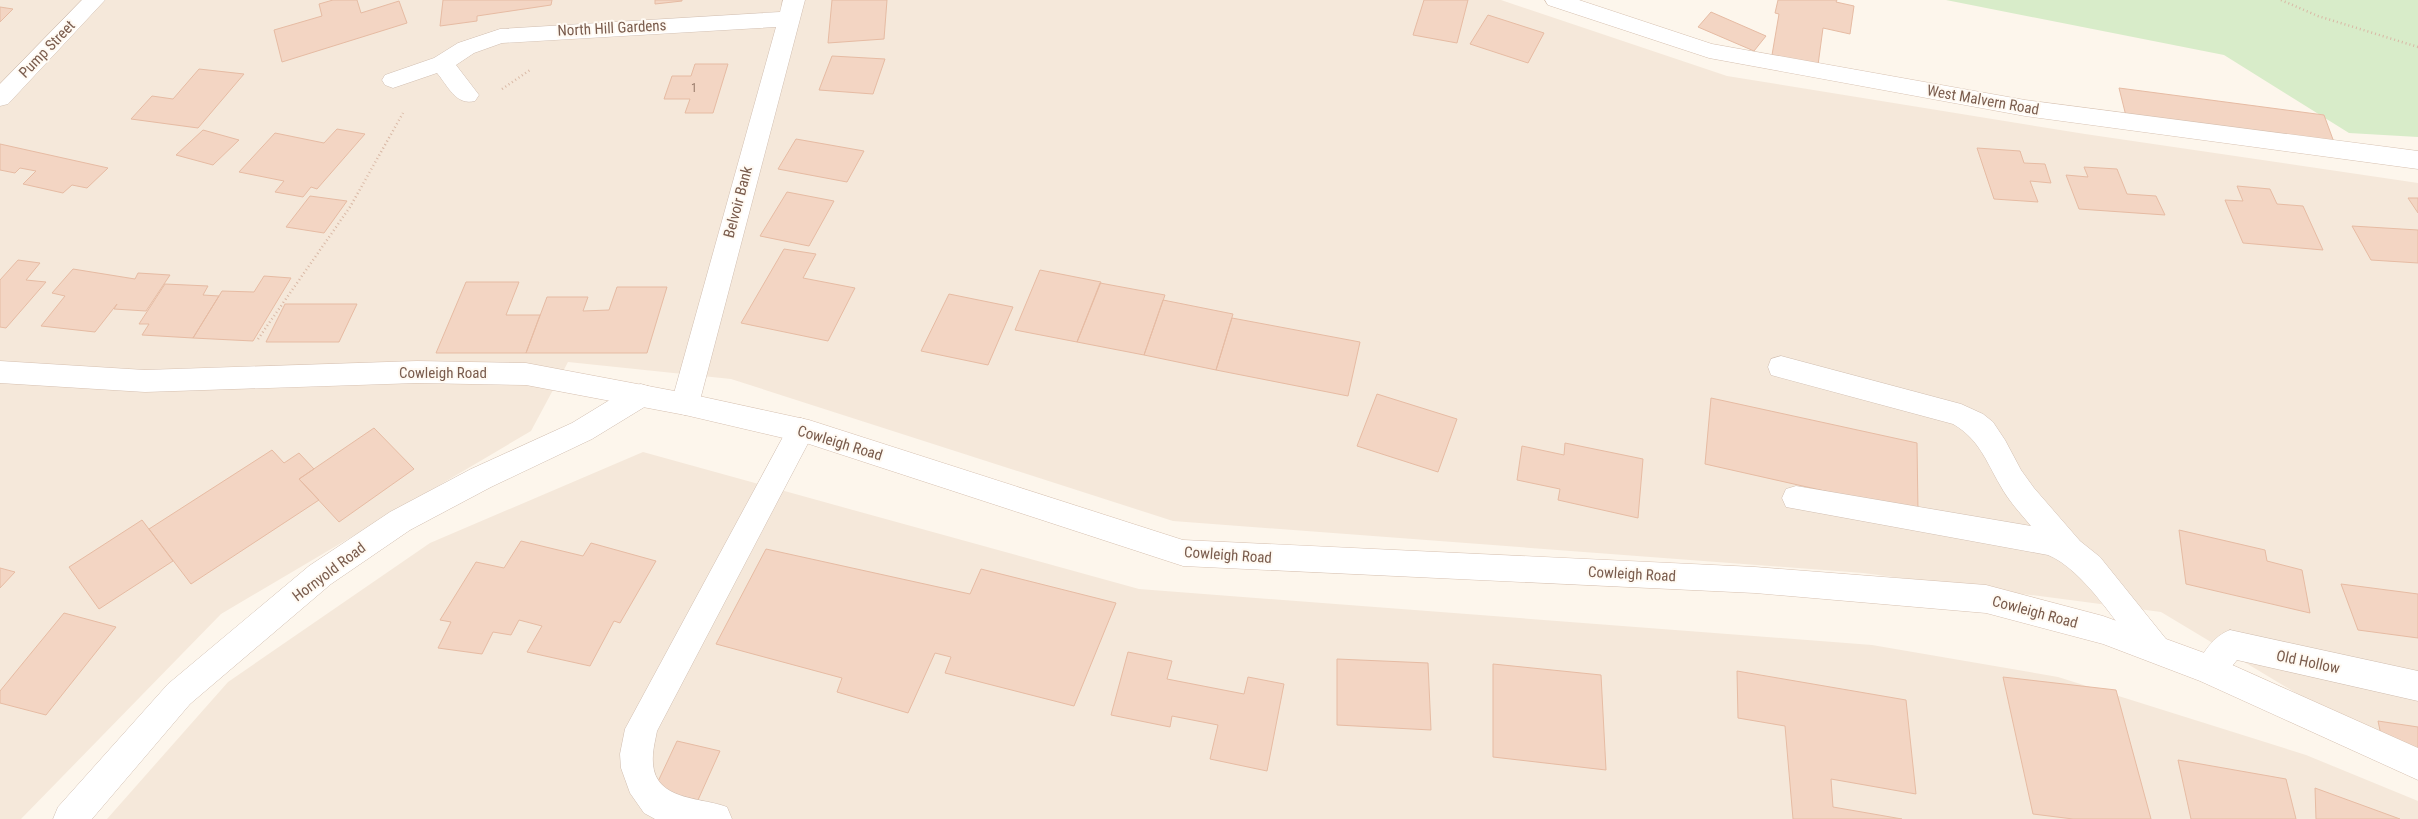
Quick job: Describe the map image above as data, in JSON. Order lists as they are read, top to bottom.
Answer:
{
  "streets": {
    "main road": [
      "North Hill Gardens",
      "Pump Street",
      "West Malvern Road",
      "Belvoir Bank",
      "Cowleigh Road",
      "Hornyold Road",
      "Old Hollow"
    ]
  },
  "crossings": [
    ["North Hill Gardens", "Belvoir Bank"],
    ["Belvoir Bank", "Cowleigh Road"],
    ["Cowleigh Road", "Hornyold Road"],
    ["Cowleigh Road", "Old Hollow"]
  ],
  "house_numbers": ["1"]
}
